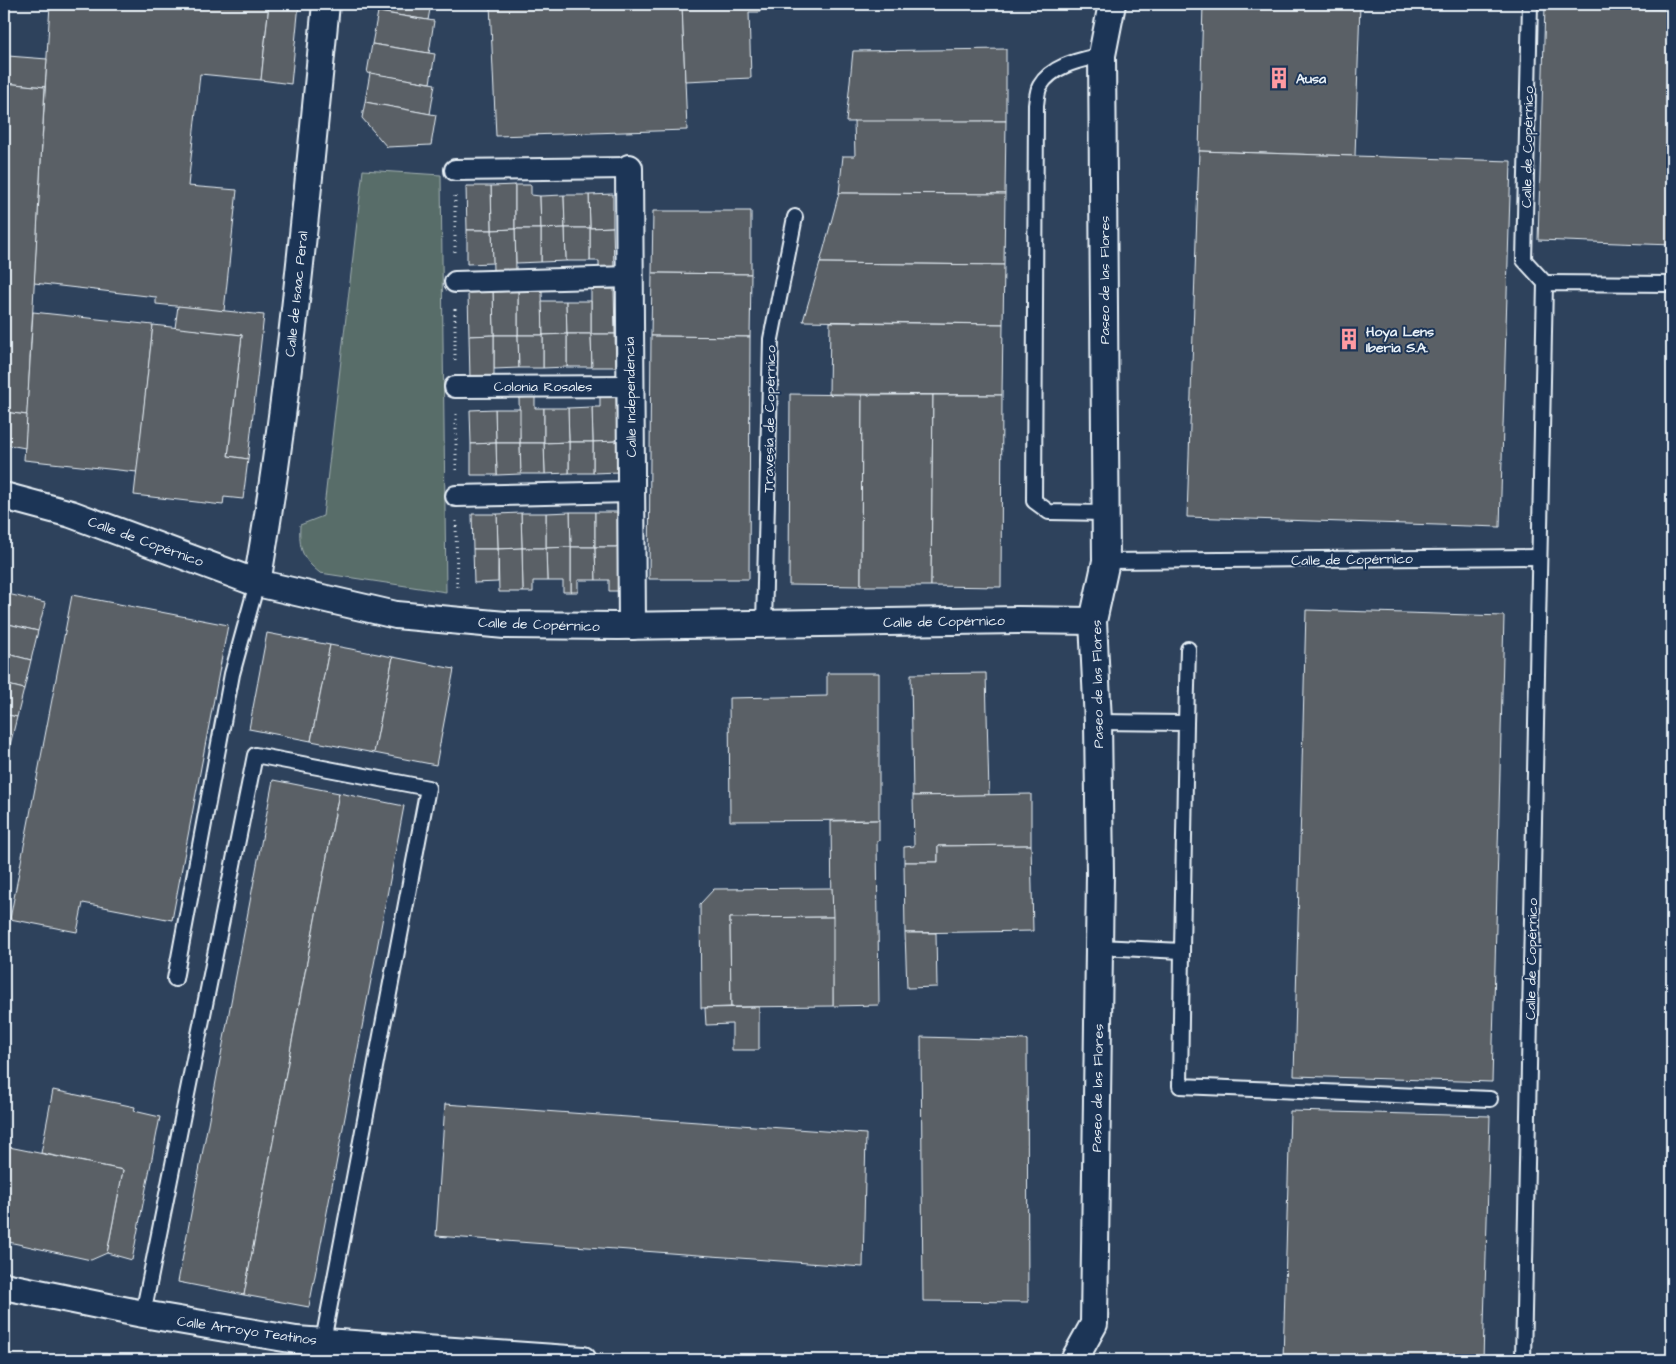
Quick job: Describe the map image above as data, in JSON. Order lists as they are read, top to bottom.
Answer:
{
  "streets": {
    "street": [
      "Calle de Copérnico",
      "Paseo de las Flores",
      "Calle de Isaac Peral",
      "Colonia Rosales",
      "Calle Independencia",
      "Calle Arroyo Teatinos"
    ],
    "lane": ["Travesía de Copérnico"]
  },
  "crossings": [
    ["Calle de Copérnico", "Paseo de las Flores"],
    ["Calle de Copérnico", "Calle de Isaac Peral"],
    ["Calle de Copérnico", "Calle Independencia"],
    ["Calle de Copérnico", "Travesía de Copérnico"],
    ["Colonia Rosales", "Calle Independencia"]
  ],
  "places": {
    "building": ["Ausa", "Hoya Lens Iberia S.A."]
  }
}
